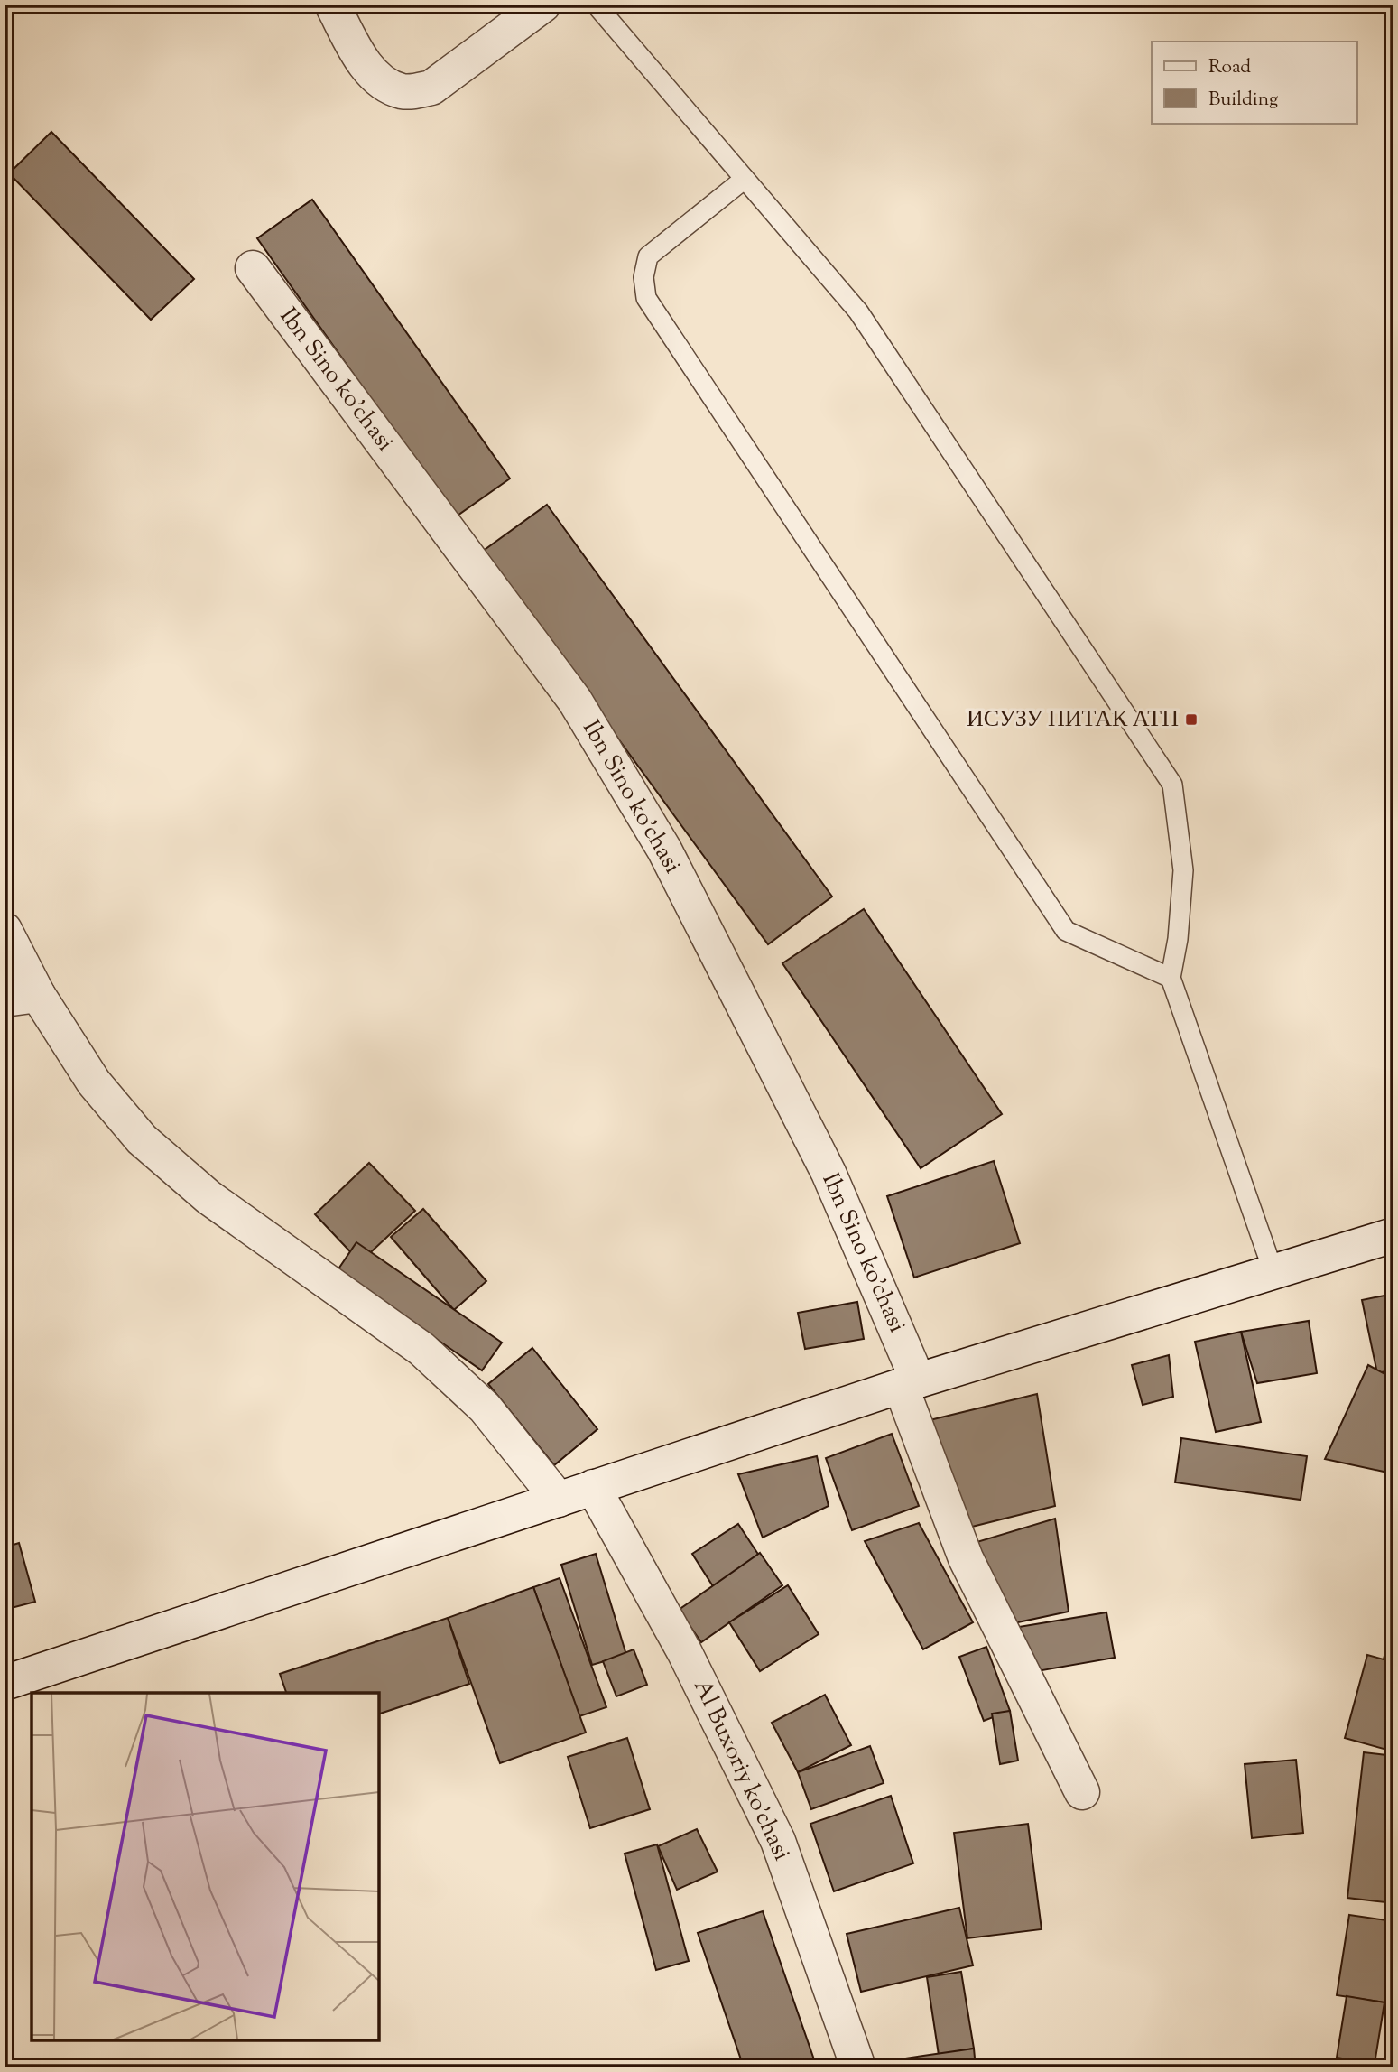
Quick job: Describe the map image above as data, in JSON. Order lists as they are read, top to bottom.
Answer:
{
  "streets": {
    "street": ["Ibn Sino ko'chasi", "Al Buxoriy ko'chasi"]
  },
  "places": {
    "transit": ["ИСУЗУ ПИТАК АТП"]
  },
  "legend": ["Road", "Building"]
}
